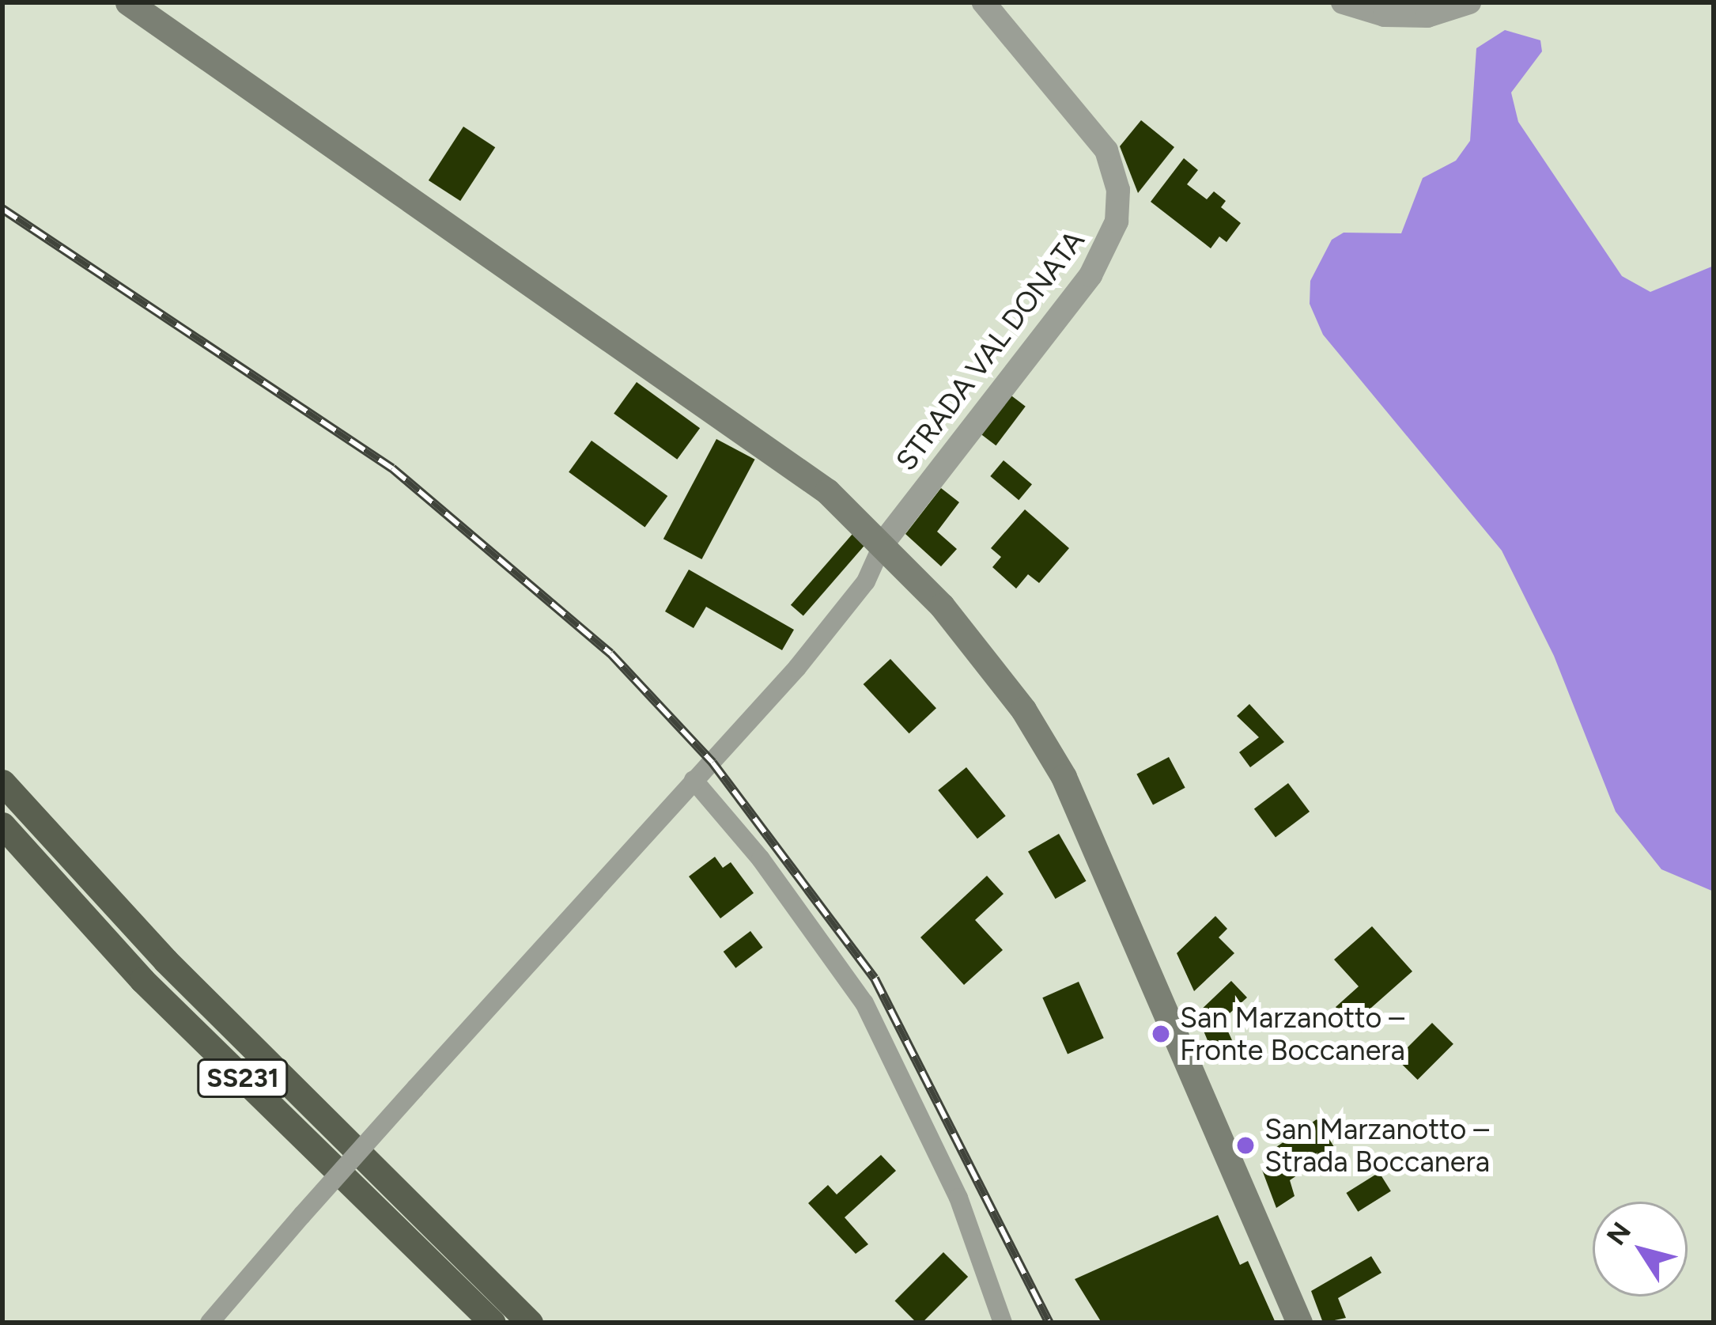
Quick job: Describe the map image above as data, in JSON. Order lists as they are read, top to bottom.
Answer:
{
  "streets": {
    "highway": ["SS231"],
    "street": ["STRADA VAL DONATA"]
  },
  "places": ["San Marzanotto – Fronte Boccanera", "San Marzanotto – Strada Boccanera"],
  "north": "top left"
}
